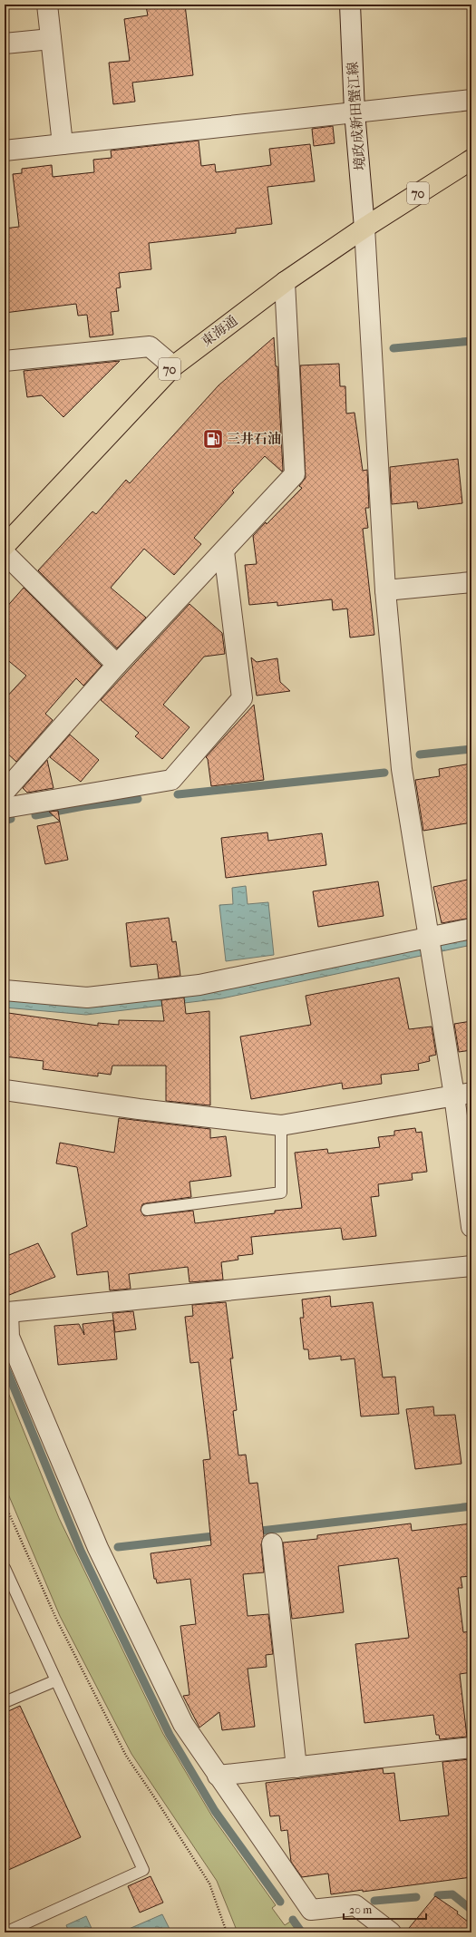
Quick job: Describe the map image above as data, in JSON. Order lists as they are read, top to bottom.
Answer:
{
  "streets": {
    "main road": ["70", "東海通"],
    "street": ["境政成新田蟹江線"]
  },
  "crossings": [
    ["境政成新田蟹江線", "東海通"]
  ],
  "places": {
    "fuel station": ["三井石油"]
  },
  "scale_bar": "20 m"
}
